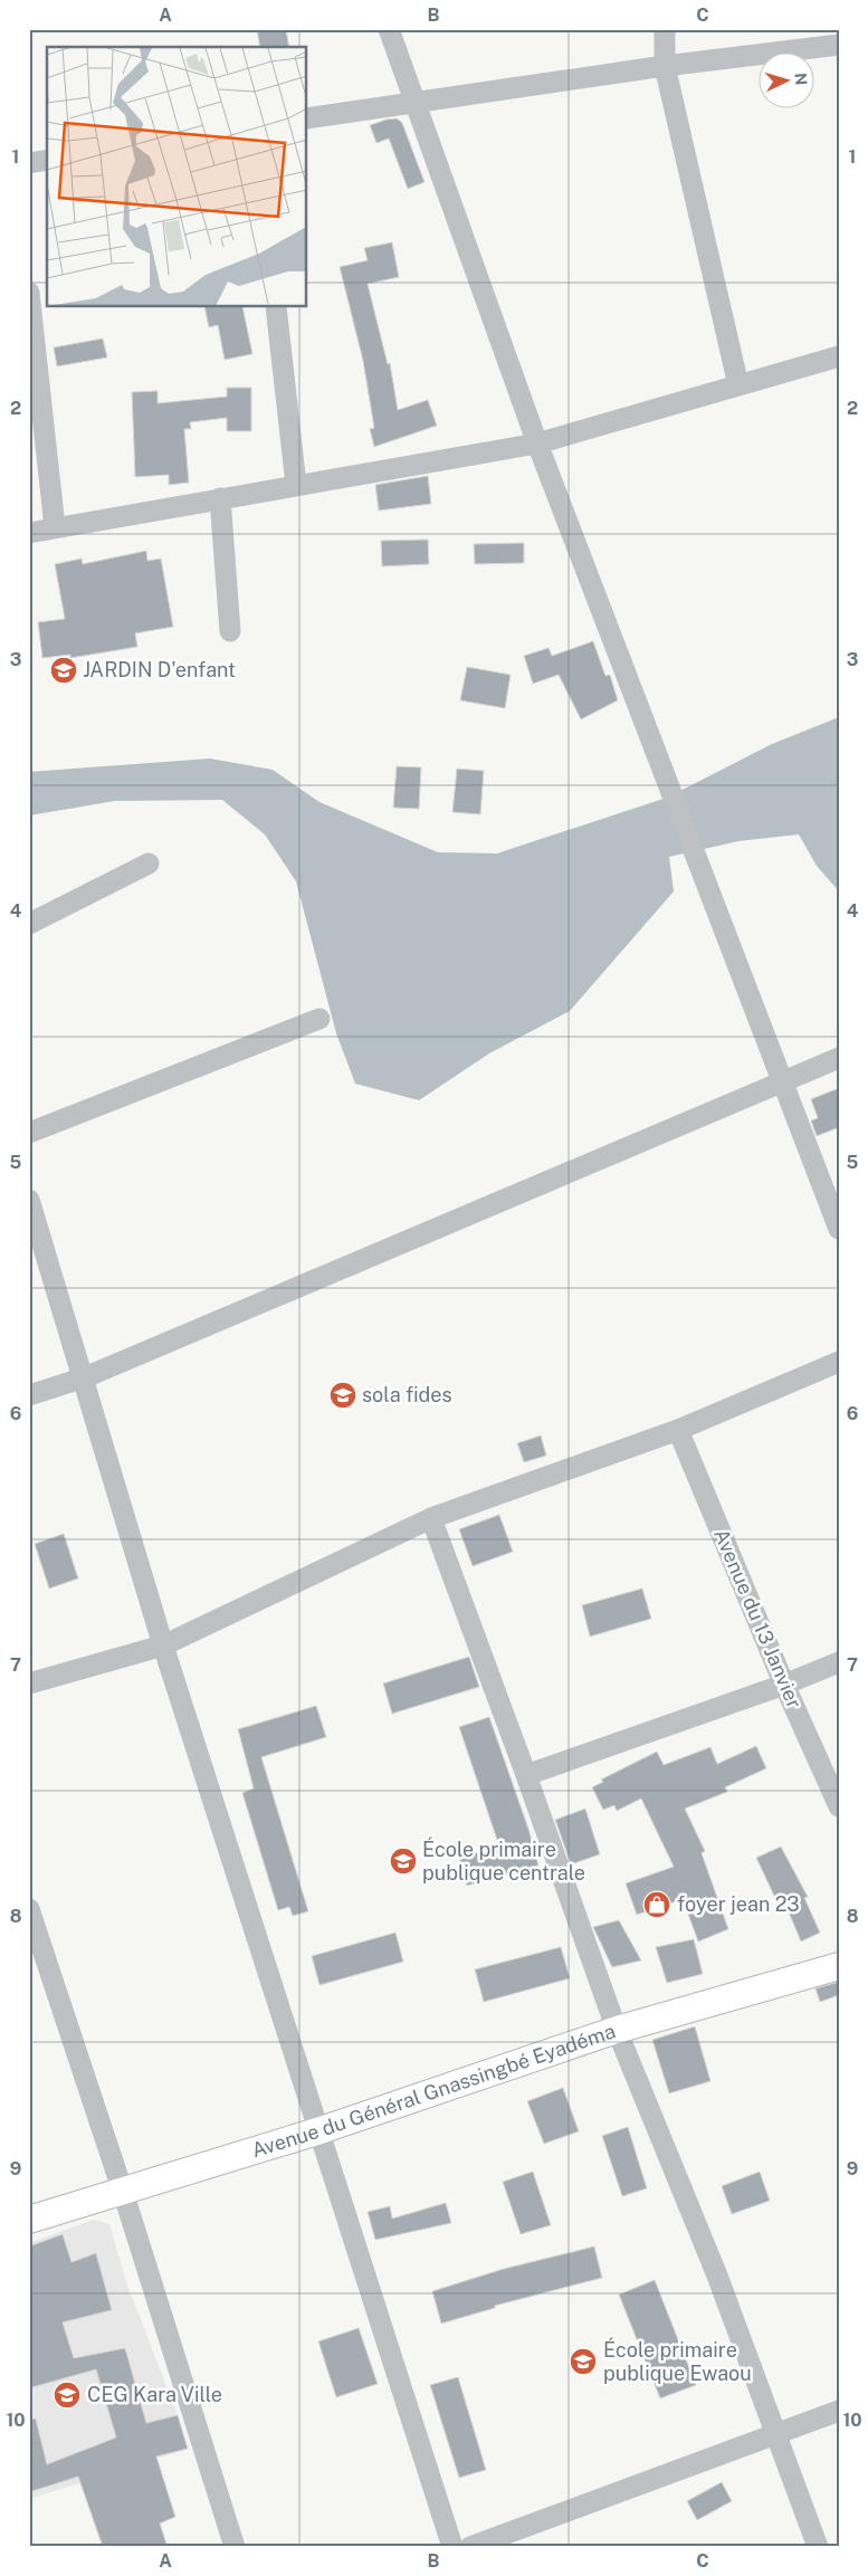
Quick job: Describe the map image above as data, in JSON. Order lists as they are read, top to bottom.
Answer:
{
  "streets": {
    "main road": ["Avenue du Général Gnassingbé Eyadéma"],
    "street": ["Avenue du 13 Janvier"]
  },
  "places": {
    "school or university": [
      "JARDIN D'enfant",
      "sola fides",
      "École primaire publique centrale",
      "École primaire publique Ewaou",
      "CEG Kara Ville"
    ],
    "shop": ["foyer jean 23"]
  },
  "north": "right",
  "grid": {
    "columns": ["A", "B", "C"],
    "rows": [
      "1",
      "2",
      "3",
      "4",
      "5",
      "6",
      "7",
      "8",
      "9",
      "10"
    ]
  }
}
